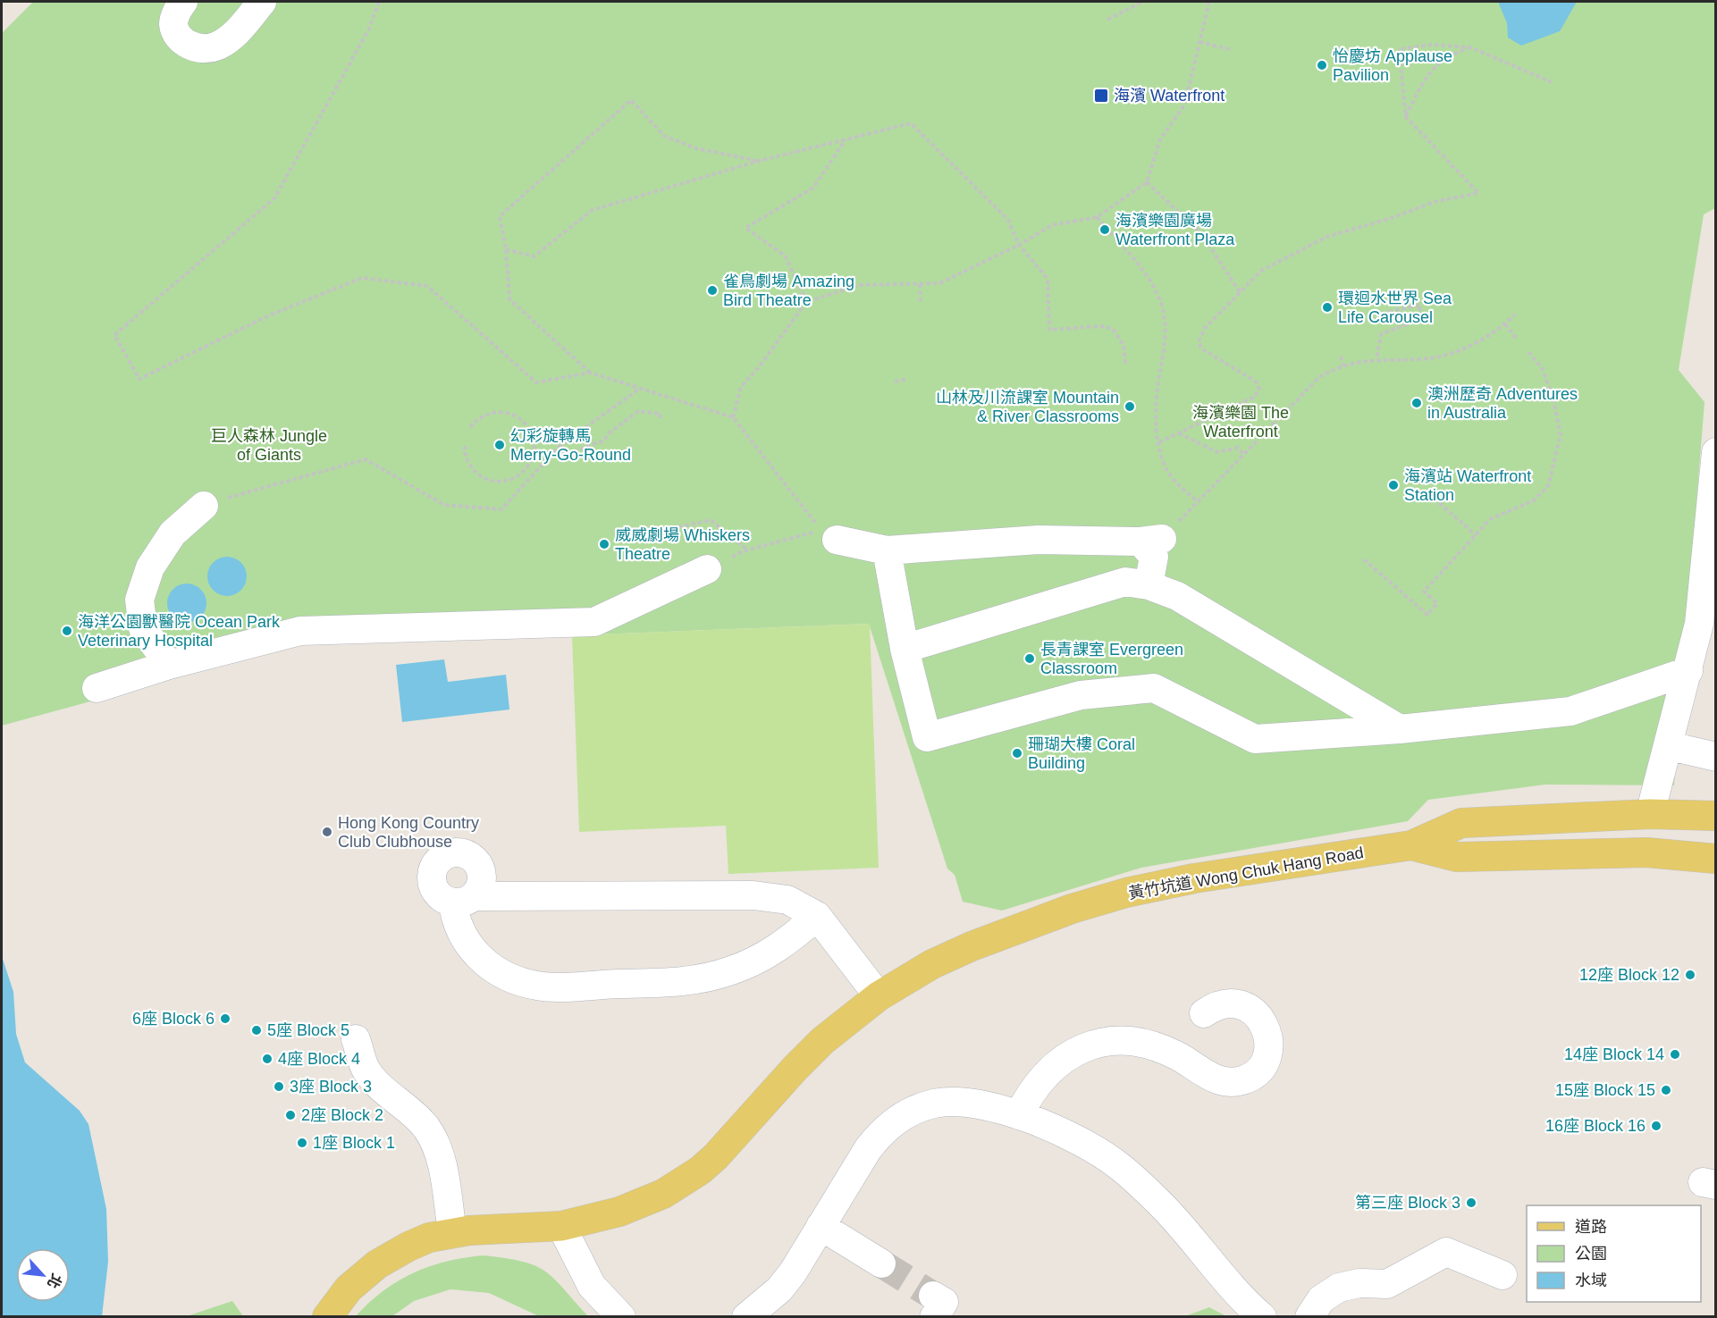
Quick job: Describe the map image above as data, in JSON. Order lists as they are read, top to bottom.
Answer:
{
  "streets": {
    "main road": ["黃竹坑道 Wong Chuk Hang Road"]
  },
  "parks": ["海濱樂園 The Waterfront", "巨人森林 Jungle of Giants"],
  "places": {
    "other": [
      "怡慶坊 Applause Pavilion",
      "海濱樂園廣場 Waterfront Plaza",
      "雀鳥劇場 Amazing Bird Theatre",
      "環迴水世界 Sea Life Carousel",
      "澳洲歷奇 Adventures in Australia",
      "山林及川流課室 Mountain & River Classrooms",
      "幻彩旋轉馬 Merry-Go-Round",
      "海濱站 Waterfront Station",
      "威威劇場 Whiskers Theatre",
      "海洋公園獸醫院 Ocean Park Veterinary Hospital",
      "長青課室 Evergreen Classroom",
      "珊瑚大樓 Coral Building",
      "Hong Kong Country Club Clubhouse",
      "12座 Block 12",
      "6座 Block 6",
      "5座 Block 5",
      "14座 Block 14",
      "4座 Block 4",
      "3座 Block 3",
      "15座 Block 15",
      "2座 Block 2",
      "16座 Block 16",
      "1座 Block 1",
      "第三座 Block 3"
    ],
    "transit": ["海濱 Waterfront"]
  },
  "legend": ["道路", "公園", "水域"],
  "north": "bottom right"
}
